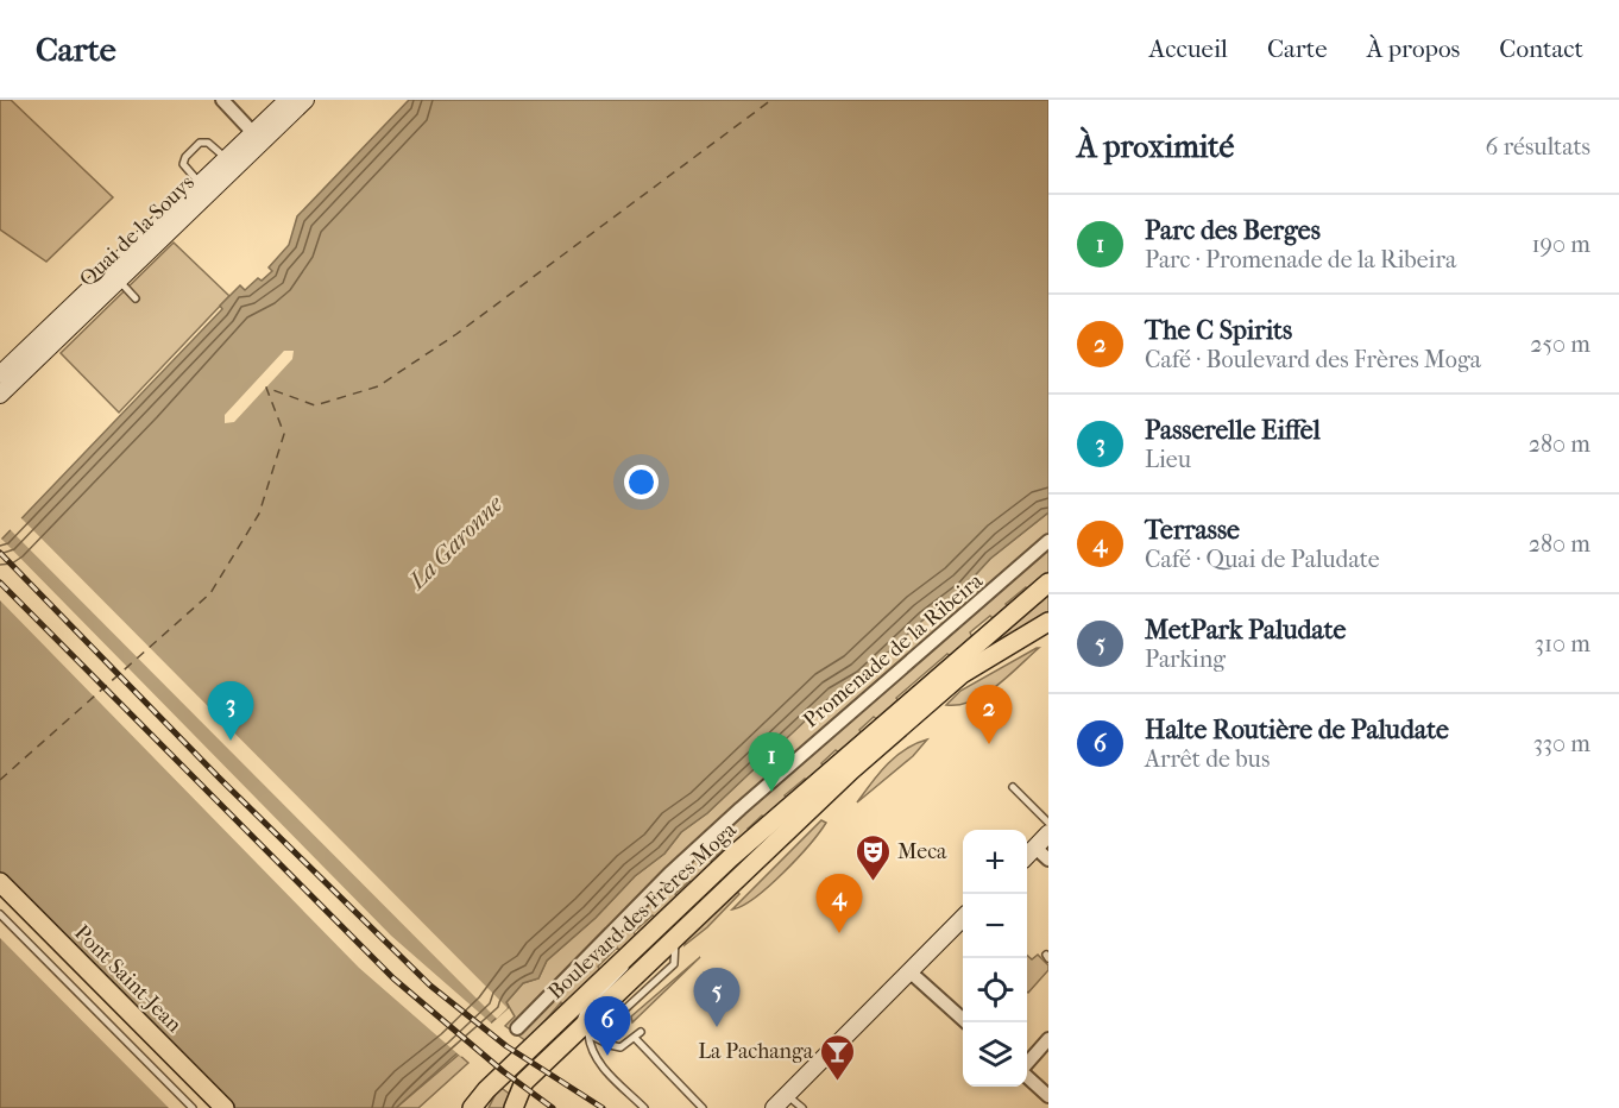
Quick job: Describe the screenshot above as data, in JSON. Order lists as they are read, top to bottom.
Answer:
{
  "streets": {
    "main road": ["Quai de la Souys", "Boulevard des Frères Moga", "Pont Saint-Jean"],
    "street": ["Promenade de la Ribeira"]
  },
  "water": ["La Garonne"],
  "places": {
    "theatre": ["Meca"],
    "bar": ["La Pachanga"]
  },
  "page": {
    "header": "Carte",
    "nav": [
      "Accueil",
      "Carte",
      "À propos",
      "Contact"
    ],
    "heading": ["À proximité", "6 résultats"],
    "list": [
      {
        "mark": "1",
        "name": "Parc des Berges",
        "note": "Parc · Promenade de la Ribeira",
        "value": "190 m"
      },
      {
        "mark": "2",
        "name": "The C Spirits",
        "note": "Café · Boulevard des Frères Moga",
        "value": "250 m"
      },
      {
        "mark": "3",
        "name": "Passerelle Eiffel",
        "note": "Lieu",
        "value": "280 m"
      },
      {
        "mark": "4",
        "name": "Terrasse",
        "note": "Café · Quai de Paludate",
        "value": "280 m"
      },
      {
        "mark": "5",
        "name": "MetPark Paludate",
        "note": "Parking",
        "value": "310 m"
      },
      {
        "mark": "6",
        "name": "Halte Routière de Paludate",
        "note": "Arrêt de bus",
        "value": "330 m"
      }
    ],
    "pins": [
      "3",
      "2",
      "1",
      "4",
      "5",
      "6"
    ],
    "map_buttons": ["+", "−"]
  }
}
